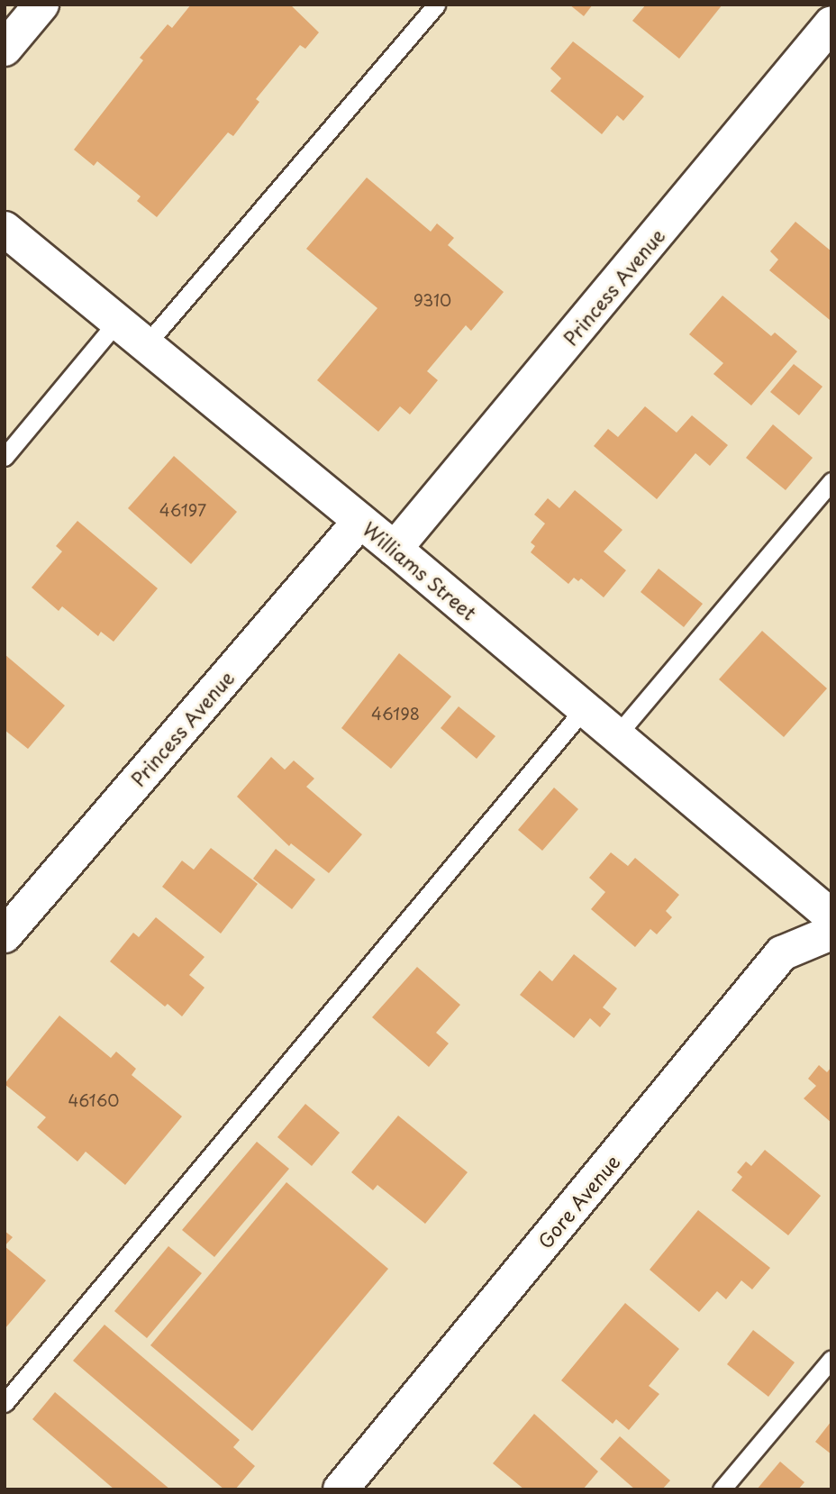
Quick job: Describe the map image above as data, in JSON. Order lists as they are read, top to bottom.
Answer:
{
  "streets": {
    "street": ["Princess Avenue", "Williams Street", "Gore Avenue"]
  },
  "crossings": [
    ["Princess Avenue", "Williams Street"]
  ],
  "house_numbers": [
    "9310",
    "46197",
    "46198",
    "46160"
  ]
}
